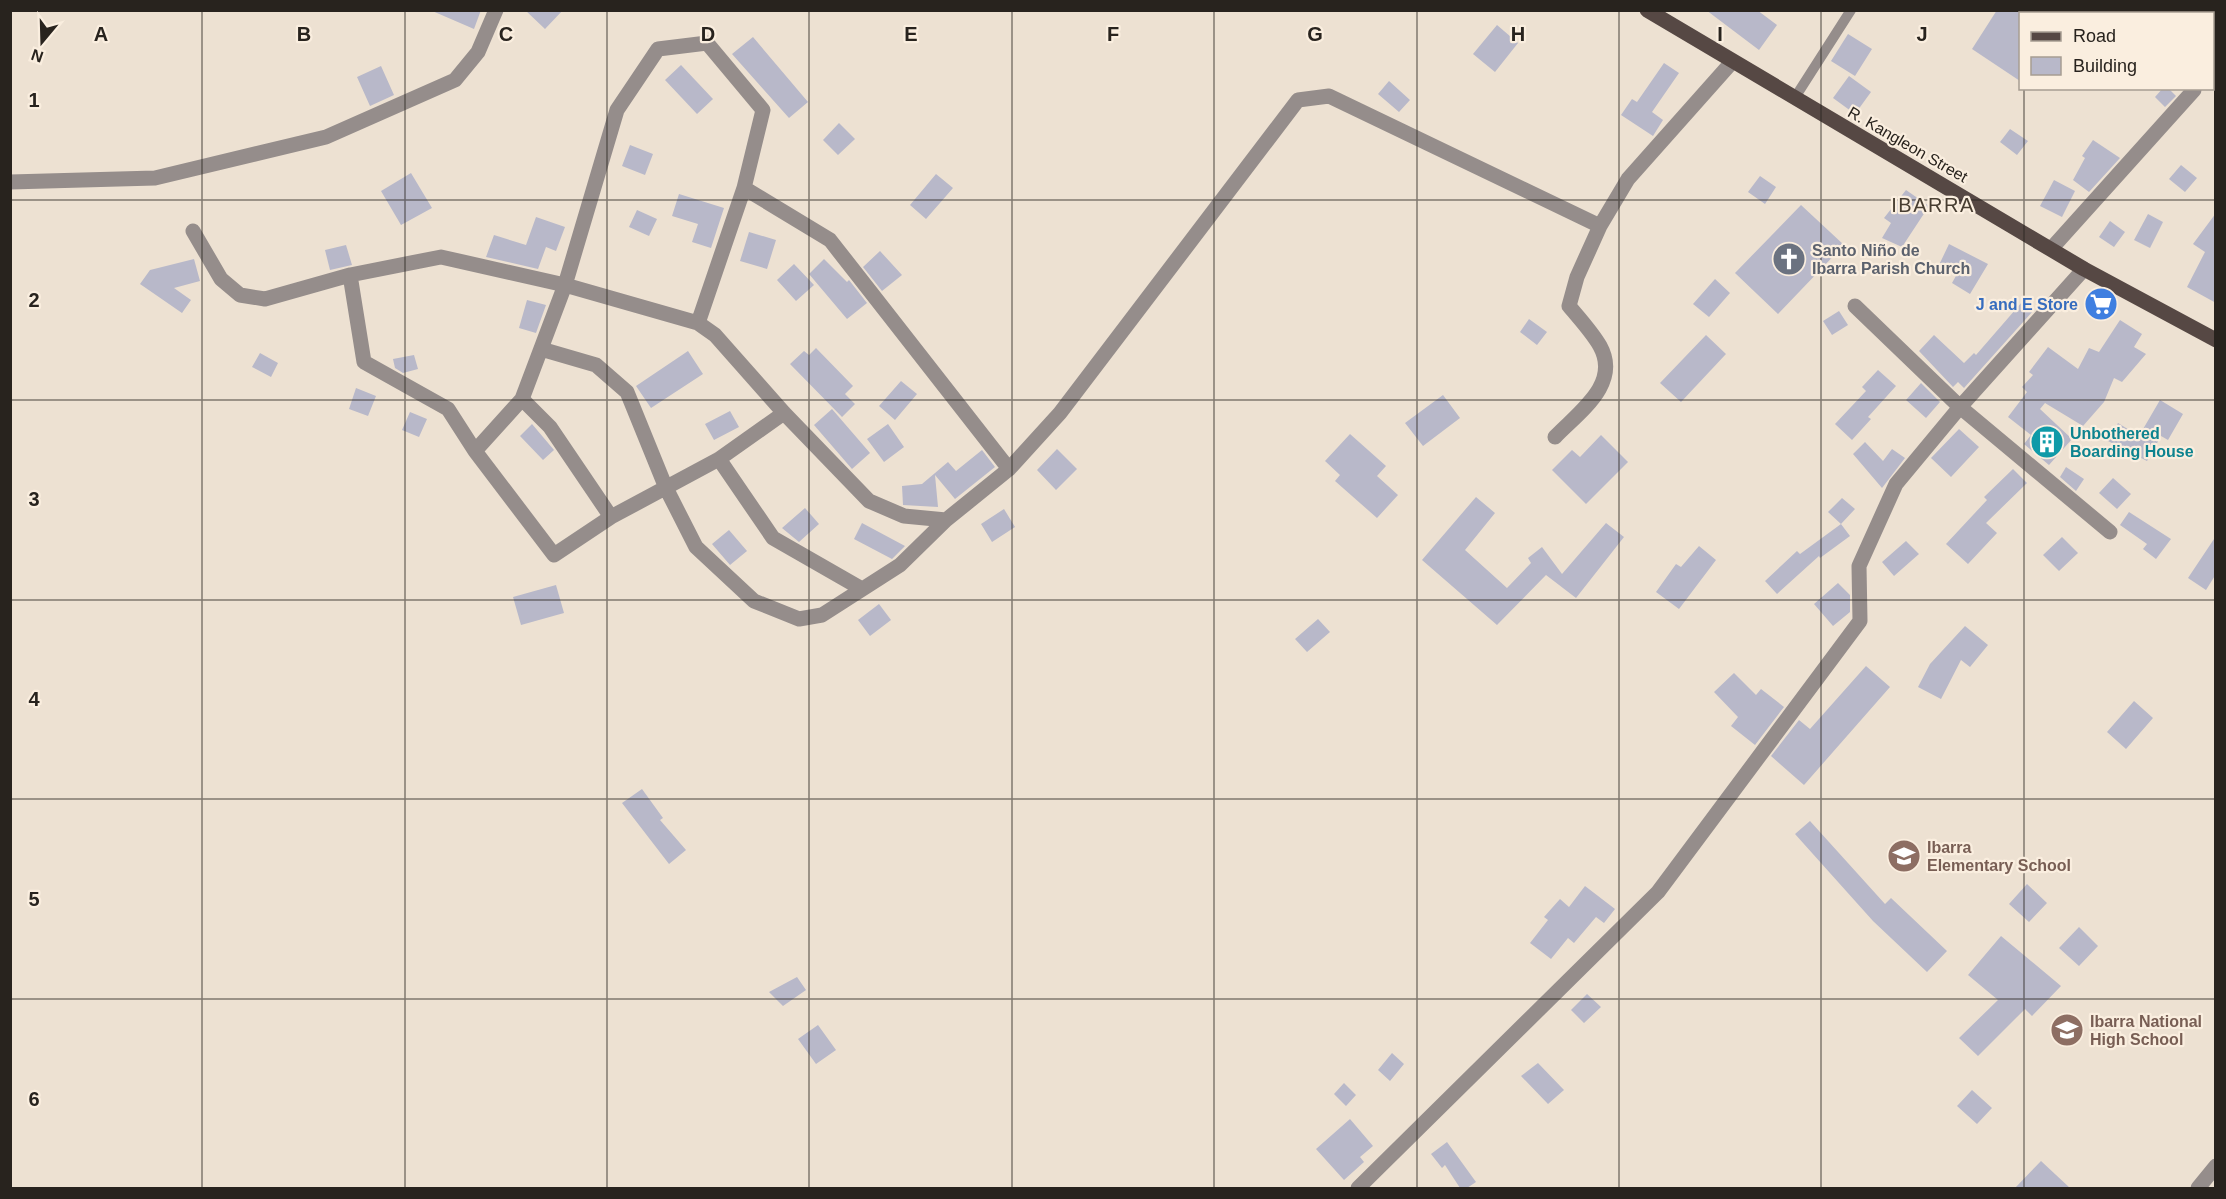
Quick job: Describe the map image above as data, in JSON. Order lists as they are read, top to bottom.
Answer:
{
  "streets": {
    "main road": ["R. Kangleon Street"]
  },
  "districts": ["IBARRA"],
  "places": {
    "church": ["Santo Niño de Ibarra Parish Church"],
    "supermarket": ["J and E Store"],
    "building": ["Unbothered Boarding House"],
    "school or university": ["Ibarra Elementary School", "Ibarra National High School"]
  },
  "legend": ["Road", "Building"],
  "north": "bottom",
  "grid": {
    "columns": [
      "A",
      "B",
      "C",
      "D",
      "E",
      "F",
      "G",
      "H",
      "I",
      "J"
    ],
    "rows": [
      "1",
      "2",
      "3",
      "4",
      "5",
      "6"
    ]
  }
}
